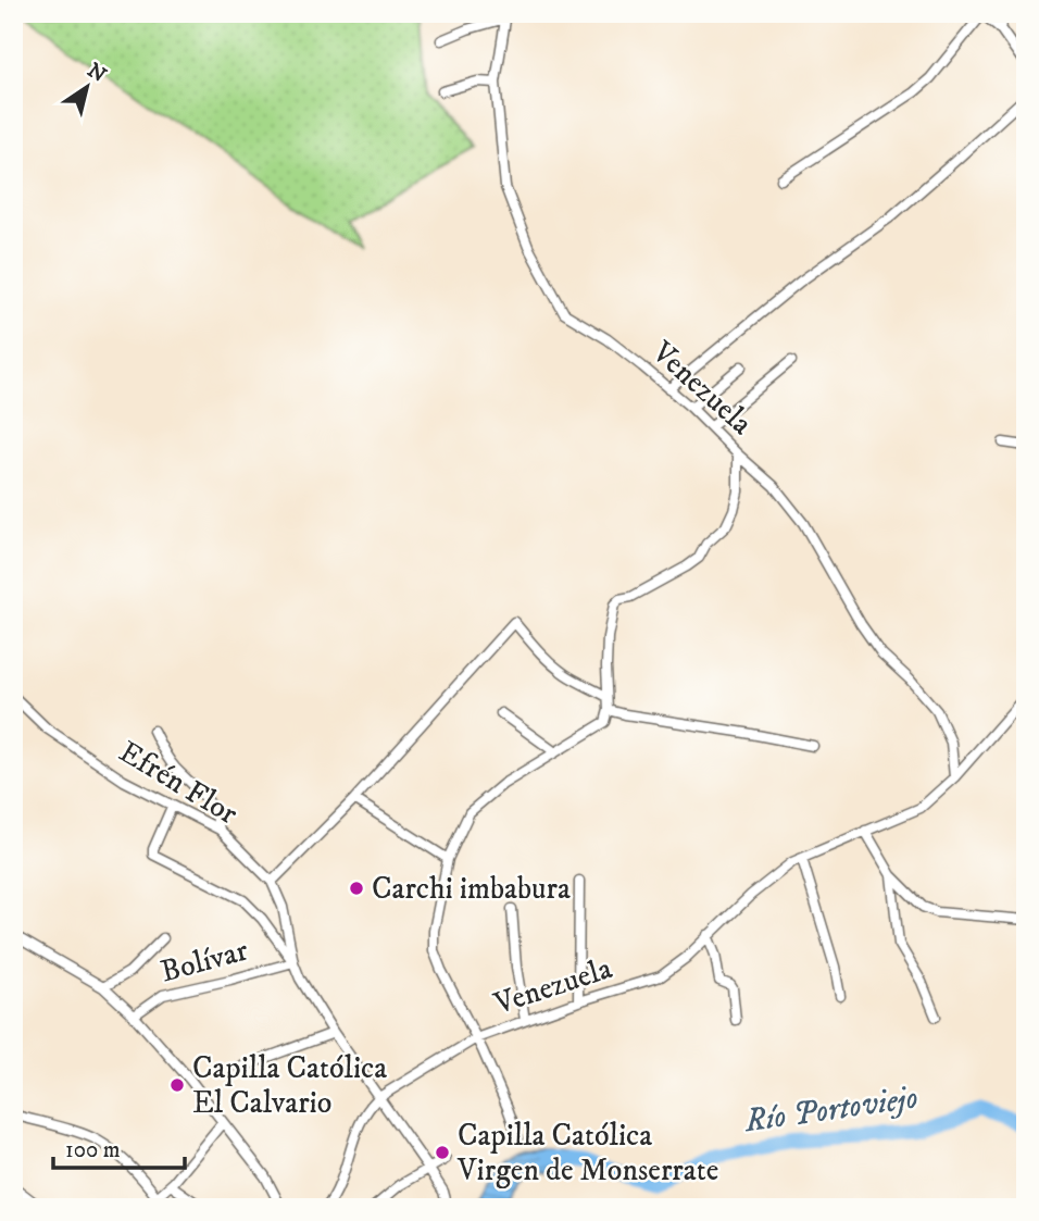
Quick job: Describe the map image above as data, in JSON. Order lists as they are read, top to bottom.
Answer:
{
  "streets": {
    "street": ["Venezuela", "Efrén Flor", "Bolívar"]
  },
  "crossings": [
    ["Venezuela", "Efrén Flor"],
    ["Efrén Flor", "Bolívar"]
  ],
  "water": ["Río Portoviejo"],
  "places": ["Carchi imbabura", "Capilla Católica El Calvario", "Capilla Católica Virgen de Monserrate"],
  "scale_bar": "100 m",
  "north": "top right"
}
